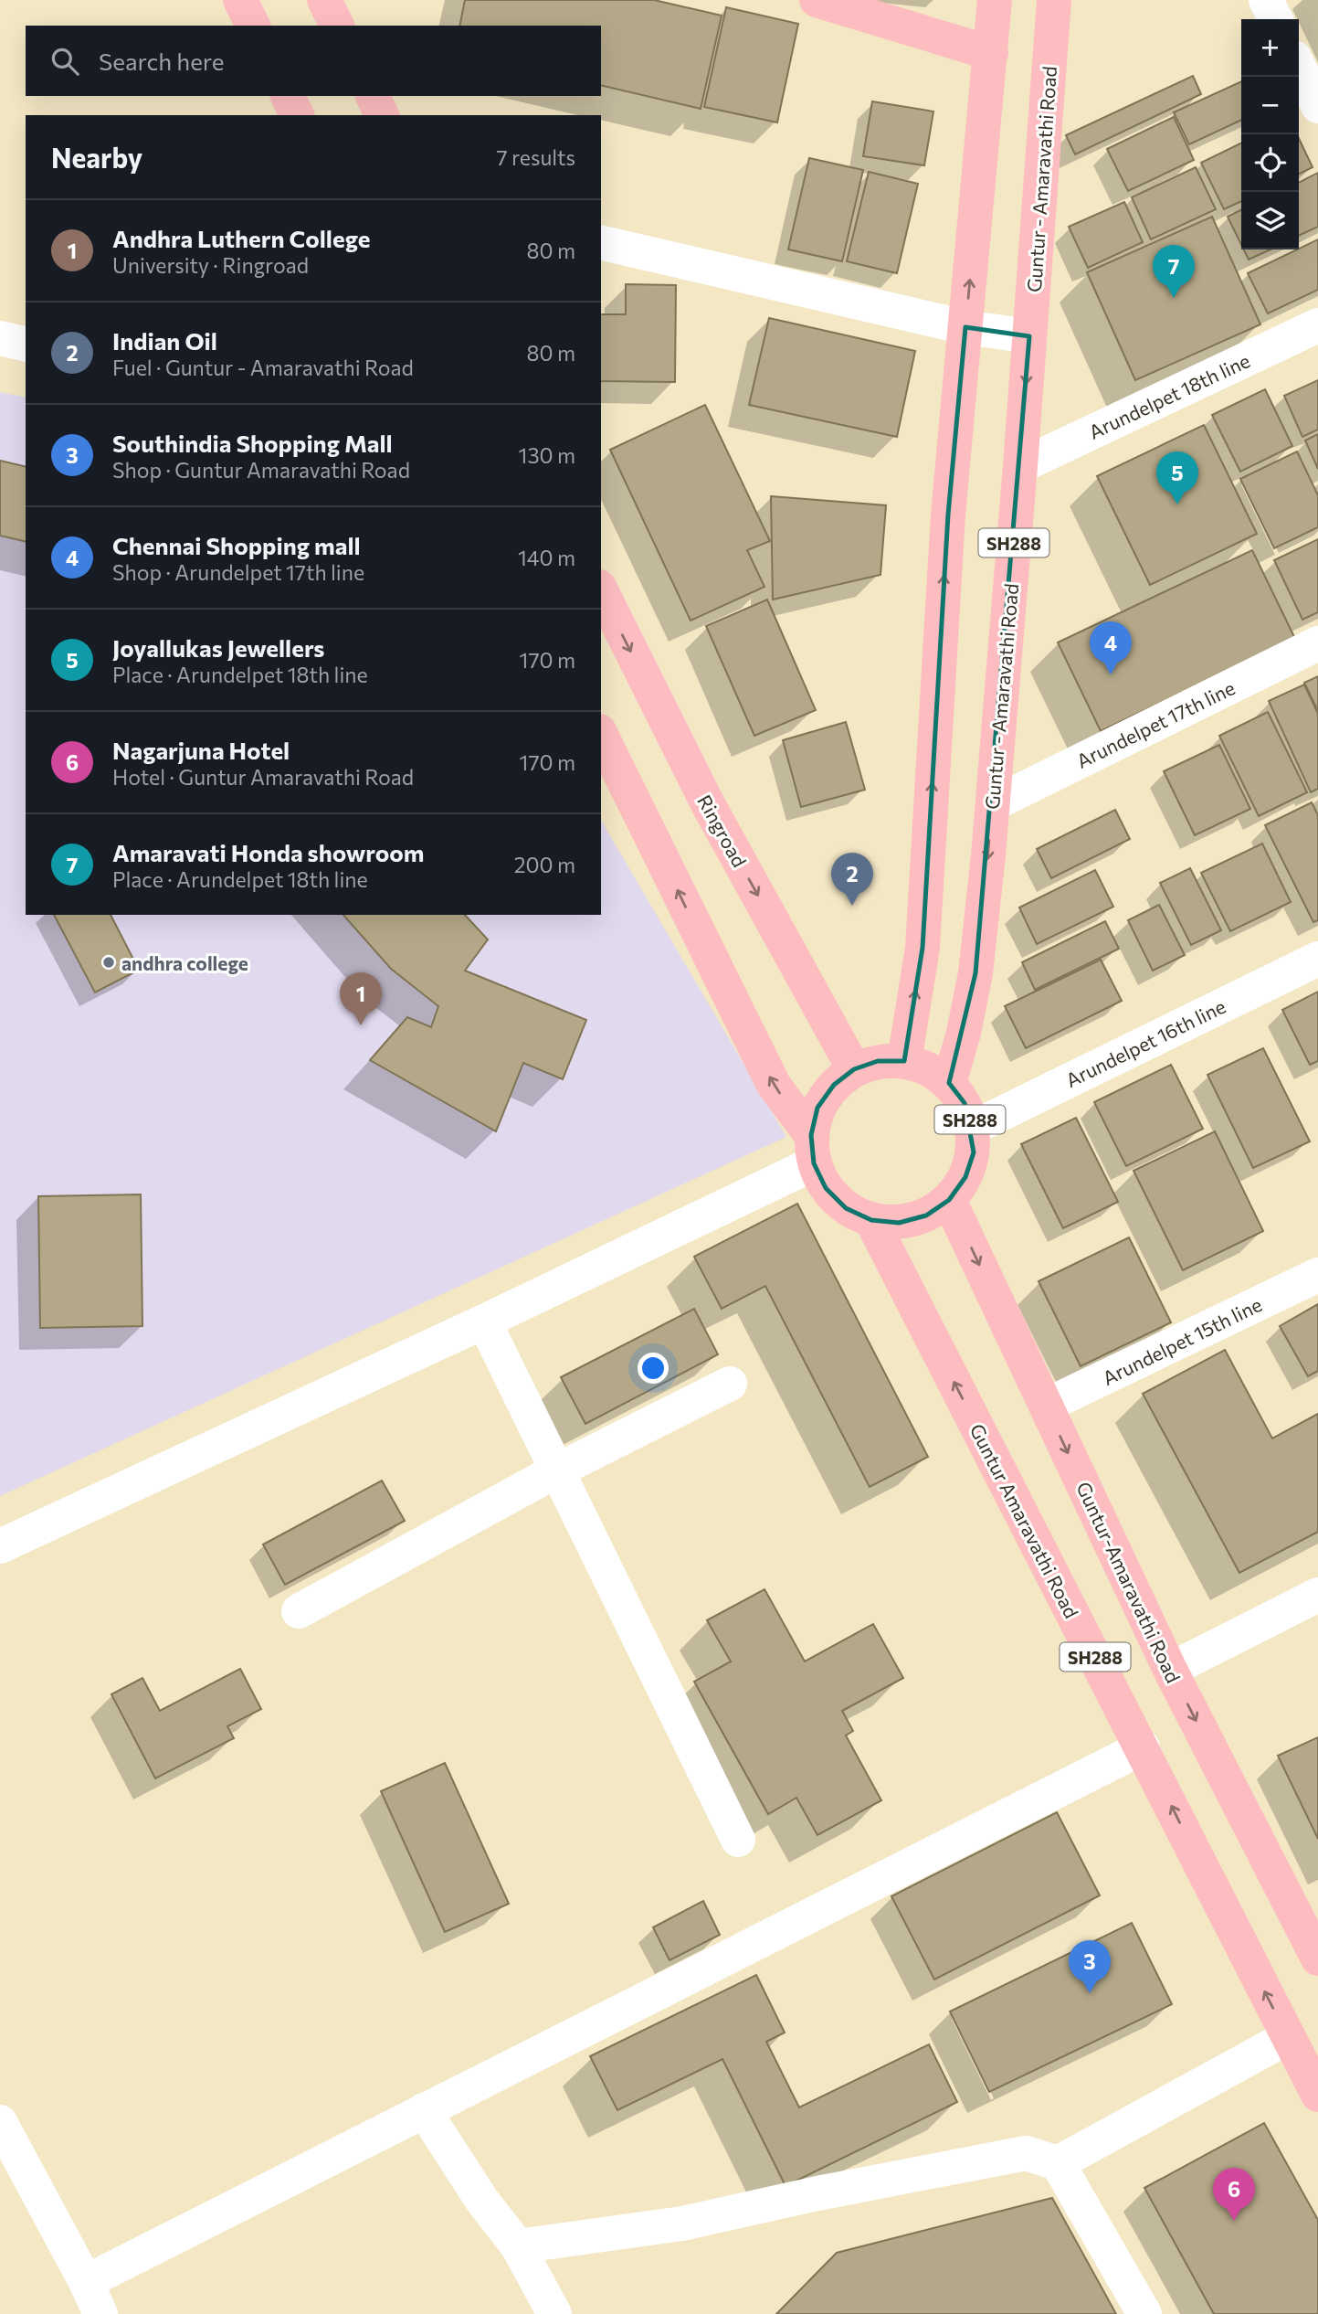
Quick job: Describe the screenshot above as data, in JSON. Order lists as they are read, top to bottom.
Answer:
{
  "streets": {
    "main road": [
      "Guntur - Amaravathi Road",
      "SH288",
      "Ringroad",
      "Guntur Amaravathi Road",
      "Guntur-Amaravathi Road"
    ],
    "street": [
      "Arundelpet 18th line",
      "Arundelpet 17th line",
      "Arundelpet 16th line",
      "Arundelpet 15th line"
    ]
  },
  "crossings": [
    ["Guntur - Amaravathi Road", "Arundelpet 18th line"],
    ["Guntur - Amaravathi Road", "SH288"],
    ["Guntur - Amaravathi Road", "Arundelpet 17th line"],
    ["Guntur - Amaravathi Road", "Ringroad"],
    ["Guntur - Amaravathi Road", "Arundelpet 16th line"],
    ["Guntur - Amaravathi Road", "Guntur Amaravathi Road"],
    ["Guntur - Amaravathi Road", "Guntur-Amaravathi Road"],
    ["SH288", "Ringroad"],
    ["SH288", "Arundelpet 16th line"],
    ["SH288", "Guntur Amaravathi Road"],
    ["SH288", "Guntur-Amaravathi Road"],
    ["Ringroad", "Arundelpet 16th line"],
    ["Ringroad", "Guntur Amaravathi Road"],
    ["Ringroad", "Guntur-Amaravathi Road"],
    ["Arundelpet 16th line", "Guntur Amaravathi Road"],
    ["Arundelpet 16th line", "Guntur-Amaravathi Road"],
    ["Arundelpet 15th line", "Guntur-Amaravathi Road"],
    ["Guntur Amaravathi Road", "Guntur-Amaravathi Road"]
  ],
  "one_way": ["Guntur Amaravathi Road", "Guntur-Amaravathi Road"],
  "places": ["andhra college"],
  "page": {
    "map_buttons": ["+", "−"],
    "search": "Search here",
    "heading": ["Nearby", "7 results"],
    "list": [
      {
        "mark": "1",
        "name": "Andhra Luthern College",
        "note": "University · Ringroad",
        "value": "80 m"
      },
      {
        "mark": "2",
        "name": "Indian Oil",
        "note": "Fuel · Guntur - Amaravathi Road",
        "value": "80 m"
      },
      {
        "mark": "3",
        "name": "Southindia Shopping Mall",
        "note": "Shop · Guntur Amaravathi Road",
        "value": "130 m"
      },
      {
        "mark": "4",
        "name": "Chennai Shopping mall",
        "note": "Shop · Arundelpet 17th line",
        "value": "140 m"
      },
      {
        "mark": "5",
        "name": "Joyallukas Jewellers",
        "note": "Place · Arundelpet 18th line",
        "value": "170 m"
      },
      {
        "mark": "6",
        "name": "Nagarjuna Hotel",
        "note": "Hotel · Guntur Amaravathi Road",
        "value": "170 m"
      },
      {
        "mark": "7",
        "name": "Amaravati Honda showroom",
        "note": "Place · Arundelpet 18th line",
        "value": "200 m"
      }
    ],
    "pins": [
      "7",
      "5",
      "4",
      "2",
      "1",
      "3",
      "6"
    ]
  }
}
